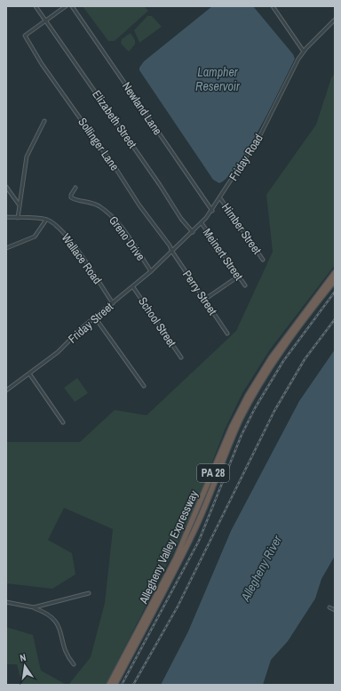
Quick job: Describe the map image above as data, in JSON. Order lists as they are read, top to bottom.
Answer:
{
  "streets": {
    "highway": ["PA 28", "Allegheny Valley Expressway"],
    "street": [
      "Newland Lane",
      "Elizabeth Street",
      "Sollinger Lane",
      "Friday Road",
      "Himber Street",
      "Greno Drive",
      "Meinert Street",
      "Wallace Road",
      "Perry Street",
      "School Street",
      "Friday Street"
    ]
  },
  "crossings": [
    ["Newland Lane", "Friday Road"],
    ["Elizabeth Street", "Sollinger Lane"],
    ["Elizabeth Street", "Friday Road"],
    ["Sollinger Lane", "Friday Road"],
    ["Sollinger Lane", "Perry Street"],
    ["Sollinger Lane", "Friday Street"],
    ["Friday Road", "Himber Street"],
    ["Friday Road", "Meinert Street"],
    ["Friday Road", "Perry Street"],
    ["Friday Road", "Friday Street"],
    ["Greno Drive", "Friday Street"],
    ["Wallace Road", "Friday Street"],
    ["Perry Street", "Friday Street"],
    ["School Street", "Friday Street"]
  ],
  "water": ["Lampher Reservoir", "Allegheny River"],
  "north": "top"
}
